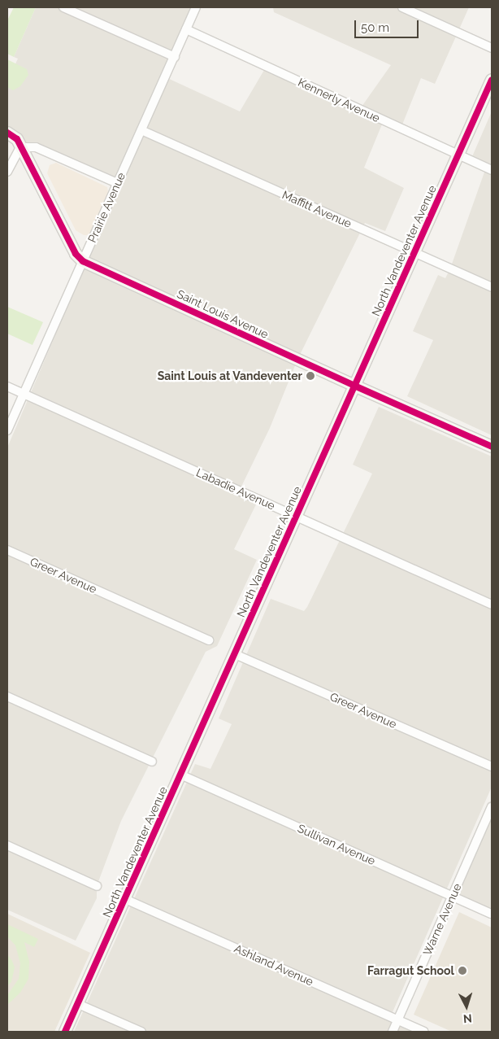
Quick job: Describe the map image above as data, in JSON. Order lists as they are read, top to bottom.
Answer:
{
  "streets": {
    "main road": ["North Vandeventer Avenue", "Saint Louis Avenue"],
    "street": [
      "Kennerly Avenue",
      "Prairie Avenue",
      "Maffitt Avenue",
      "Labadie Avenue",
      "Greer Avenue",
      "Sullivan Avenue",
      "Warne Avenue",
      "Ashland Avenue"
    ]
  },
  "crossings": [
    ["Kennerly Avenue", "Prairie Avenue"],
    ["Kennerly Avenue", "North Vandeventer Avenue"],
    ["Prairie Avenue", "Maffitt Avenue"],
    ["Prairie Avenue", "Saint Louis Avenue"],
    ["Prairie Avenue", "Labadie Avenue"],
    ["Maffitt Avenue", "North Vandeventer Avenue"],
    ["North Vandeventer Avenue", "Saint Louis Avenue"],
    ["North Vandeventer Avenue", "Labadie Avenue"],
    ["North Vandeventer Avenue", "Greer Avenue"],
    ["North Vandeventer Avenue", "Sullivan Avenue"],
    ["North Vandeventer Avenue", "Ashland Avenue"],
    ["Sullivan Avenue", "Warne Avenue"],
    ["Warne Avenue", "Ashland Avenue"]
  ],
  "places": ["Saint Louis at Vandeventer", "Farragut School"],
  "scale_bar": "50 m",
  "north": "bottom"
}
